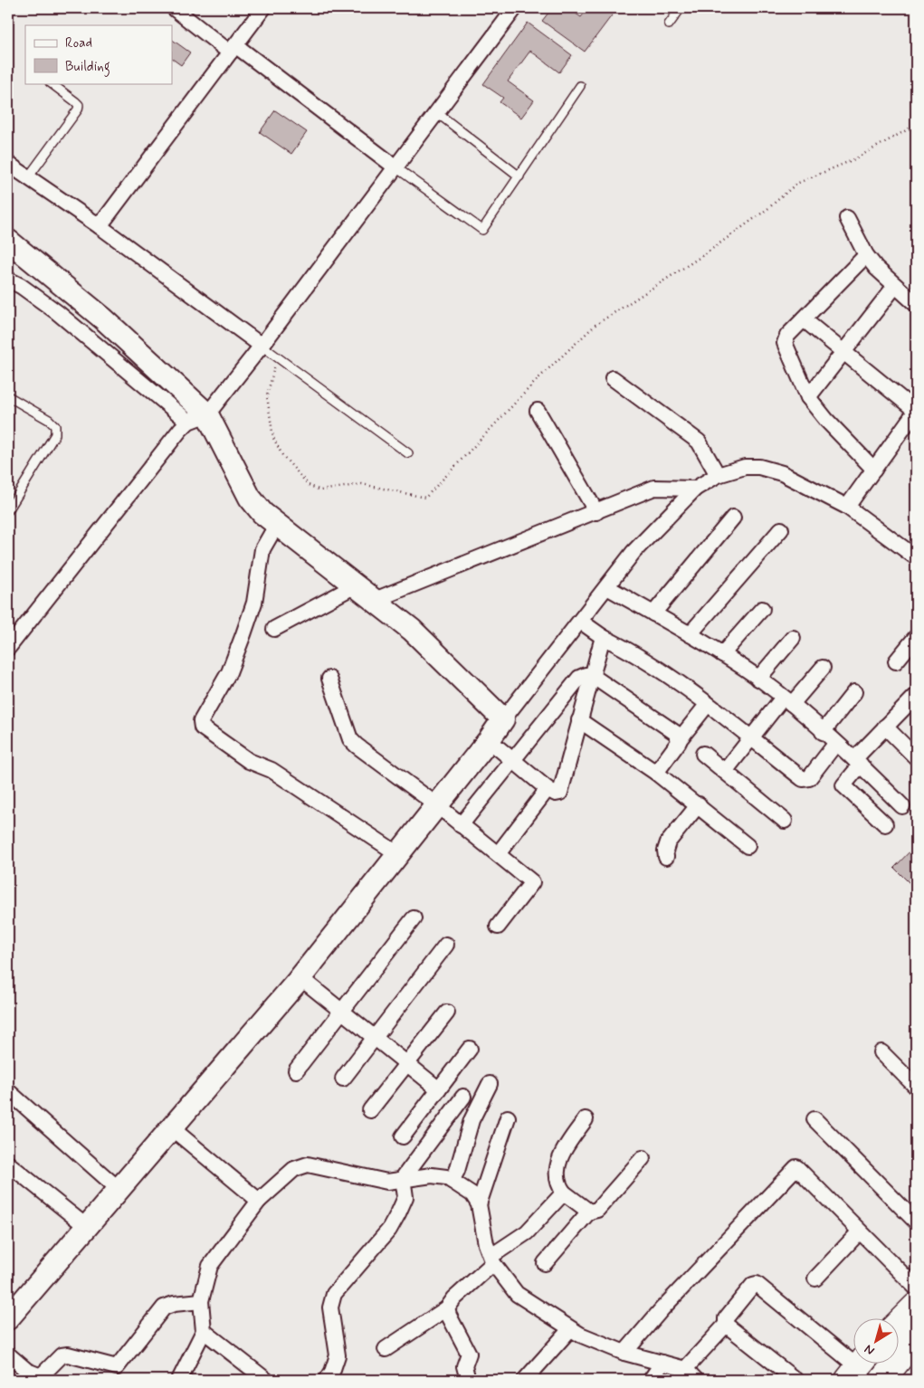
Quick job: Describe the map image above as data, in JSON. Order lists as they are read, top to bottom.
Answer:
{
  "legend": ["Road", "Building"],
  "north": "bottom left"
}
